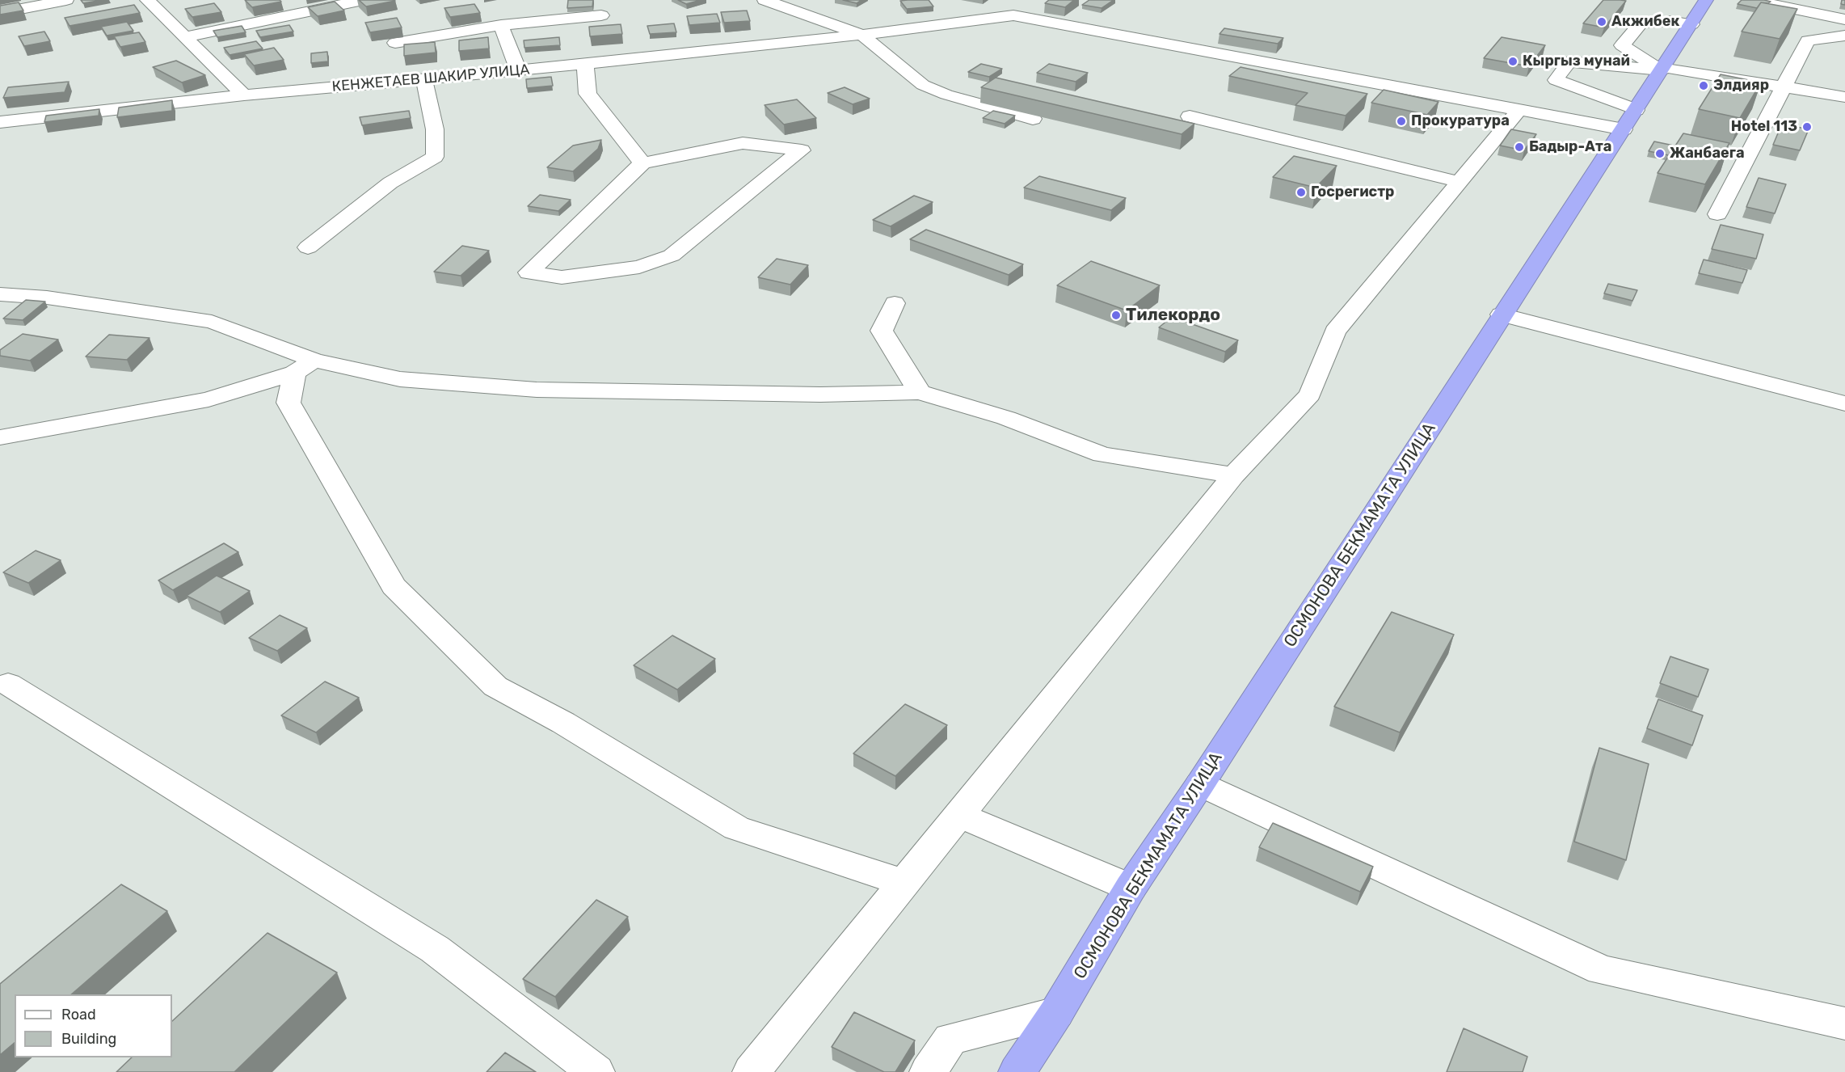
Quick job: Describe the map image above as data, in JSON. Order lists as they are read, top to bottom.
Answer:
{
  "streets": {
    "highway": ["ОСМОНОВА БЕКМАМАТА УЛИЦА"],
    "street": ["КЕНЖЕТАЕВ ШАКИР УЛИЦА"]
  },
  "places": [
    "Акжибек",
    "Кыргыз мунай",
    "Элдияр",
    "Прокуратура",
    "Hotel 113",
    "Бадыр-Ата",
    "Жанбаега",
    "Госрегистр",
    "Тилекордо"
  ],
  "legend": ["Road", "Building"]
}
